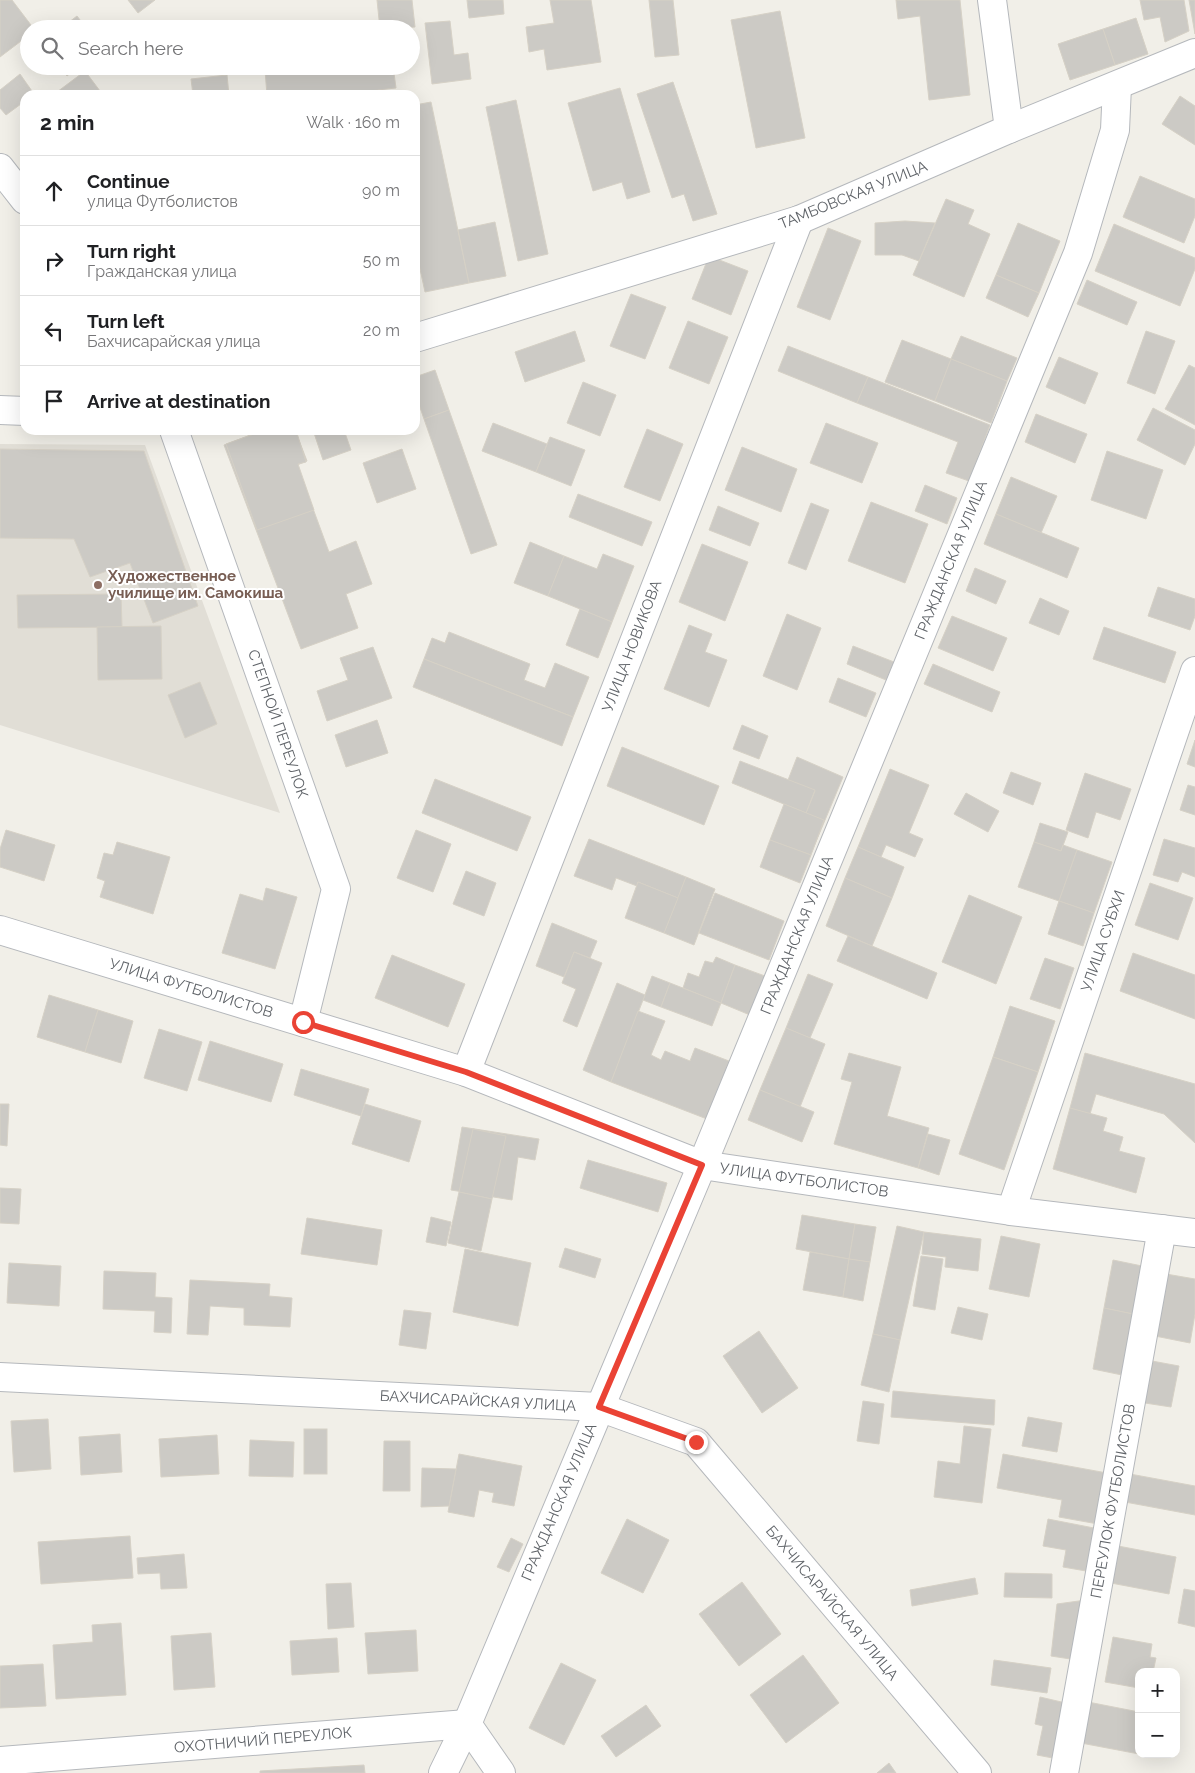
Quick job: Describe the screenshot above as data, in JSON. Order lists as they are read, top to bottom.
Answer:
{
  "streets": {
    "street": [
      "ТАМБОВСКАЯ УЛИЦА",
      "ГРАЖДАНСКАЯ УЛИЦА",
      "УЛИЦА НОВИКОВА",
      "СТЕПНОЙ ПЕРЕУЛОК",
      "УЛИЦА СУБХИ",
      "УЛИЦА ФУТБОЛИСТОВ",
      "БАХЧИСАРАЙСКАЯ УЛИЦА",
      "ПЕРЕУЛОК ФУТБОЛИСТОВ",
      "ОХОТНИЧИЙ ПЕРЕУЛОК"
    ]
  },
  "crossings": [
    ["ТАМБОВСКАЯ УЛИЦА", "ГРАЖДАНСКАЯ УЛИЦА"],
    ["ТАМБОВСКАЯ УЛИЦА", "УЛИЦА НОВИКОВА"],
    ["ГРАЖДАНСКАЯ УЛИЦА", "УЛИЦА ФУТБОЛИСТОВ"],
    ["ГРАЖДАНСКАЯ УЛИЦА", "БАХЧИСАРАЙСКАЯ УЛИЦА"],
    ["ГРАЖДАНСКАЯ УЛИЦА", "ОХОТНИЧИЙ ПЕРЕУЛОК"],
    ["УЛИЦА НОВИКОВА", "УЛИЦА ФУТБОЛИСТОВ"],
    ["СТЕПНОЙ ПЕРЕУЛОК", "УЛИЦА ФУТБОЛИСТОВ"],
    ["УЛИЦА СУБХИ", "УЛИЦА ФУТБОЛИСТОВ"],
    ["УЛИЦА ФУТБОЛИСТОВ", "ПЕРЕУЛОК ФУТБОЛИСТОВ"]
  ],
  "places": ["Художественное училище им. Самокиша"],
  "page": {
    "search": "Search here",
    "heading": ["2 min", "Walk · 160 m"],
    "list": [
      ["Continue", "улица Футболистов", "90 m"],
      ["Turn right", "Гражданская улица", "50 m"],
      ["Turn left", "Бахчисарайская улица", "20 m"],
      "Arrive at destination"
    ],
    "map_buttons": ["+", "−"]
  }
}
